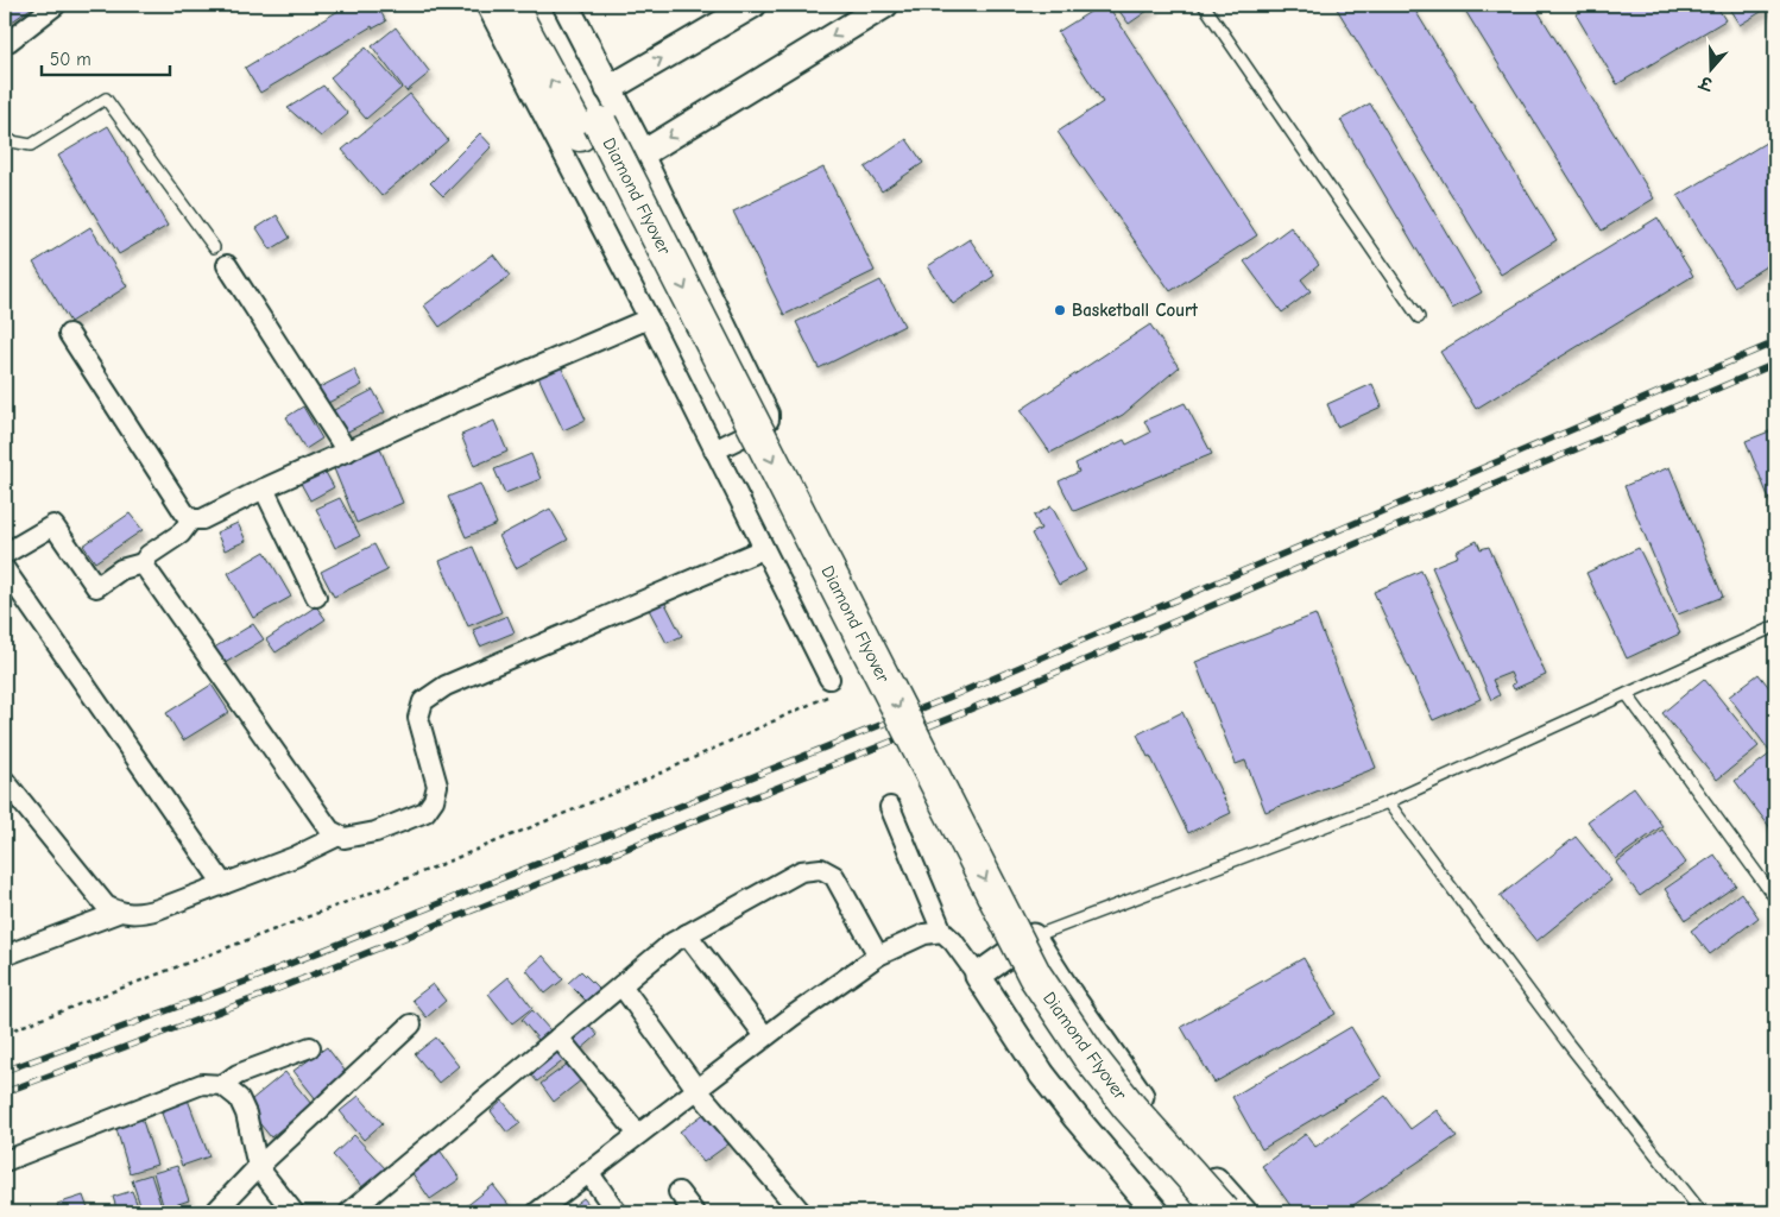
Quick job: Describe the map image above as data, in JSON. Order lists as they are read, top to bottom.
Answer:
{
  "streets": {
    "highway": ["Diamond Flyover"]
  },
  "places": ["Basketball Court"],
  "scale_bar": "50 m",
  "north": "bottom"
}
